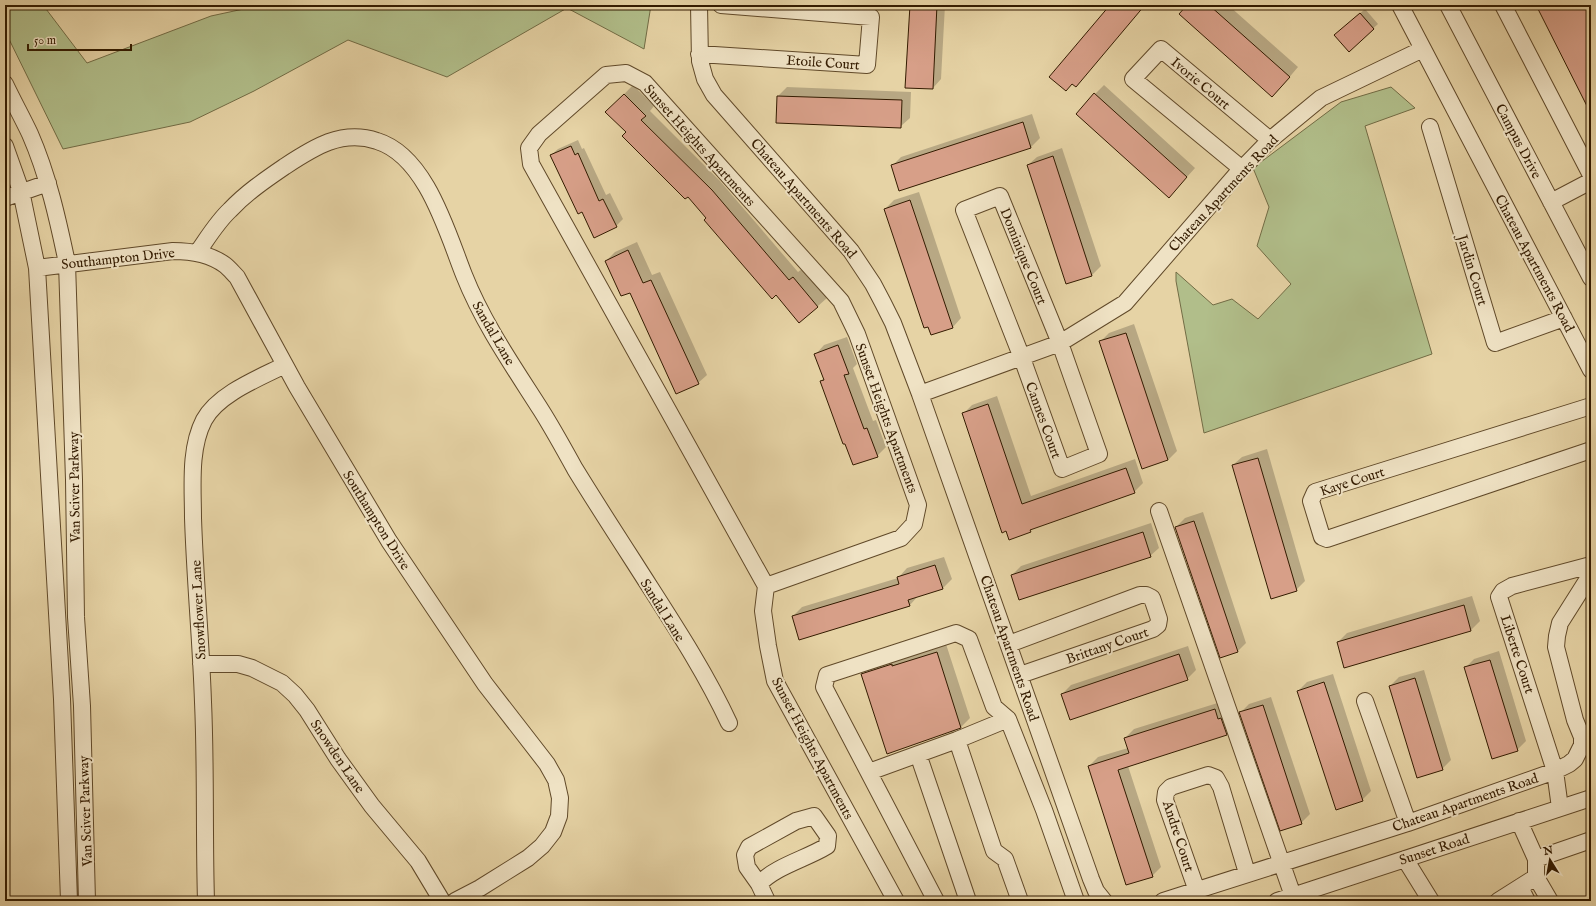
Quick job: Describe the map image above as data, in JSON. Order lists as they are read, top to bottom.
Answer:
{
  "streets": {
    "street": [
      "Etoile Court",
      "Ivorie Court",
      "Campus Drive",
      "Sunset Heights Apartments",
      "Chateau Apartments Road",
      "Dominique Court",
      "Southampton Drive",
      "Jardin Court",
      "Sandal Lane",
      "Cannes Court",
      "Kaye Court",
      "Van Sciver Parkway",
      "Snowflower Lane",
      "Brittany Court",
      "Liberte Court",
      "Snowden Lane",
      "Andre Court",
      "Sunset Road"
    ]
  },
  "crossings": [
    ["Etoile Court", "Chateau Apartments Road"],
    ["Ivorie Court", "Chateau Apartments Road"],
    ["Chateau Apartments Road", "Dominique Court"],
    ["Chateau Apartments Road", "Jardin Court"],
    ["Chateau Apartments Road", "Cannes Court"],
    ["Chateau Apartments Road", "Brittany Court"],
    ["Chateau Apartments Road", "Liberte Court"],
    ["Chateau Apartments Road", "Andre Court"],
    ["Dominique Court", "Cannes Court"],
    ["Southampton Drive", "Sandal Lane"],
    ["Southampton Drive", "Van Sciver Parkway"],
    ["Southampton Drive", "Snowflower Lane"],
    ["Snowflower Lane", "Snowden Lane"],
    ["Liberte Court", "Sunset Road"]
  ],
  "scale_bar": "50 m",
  "north": "top"
}
